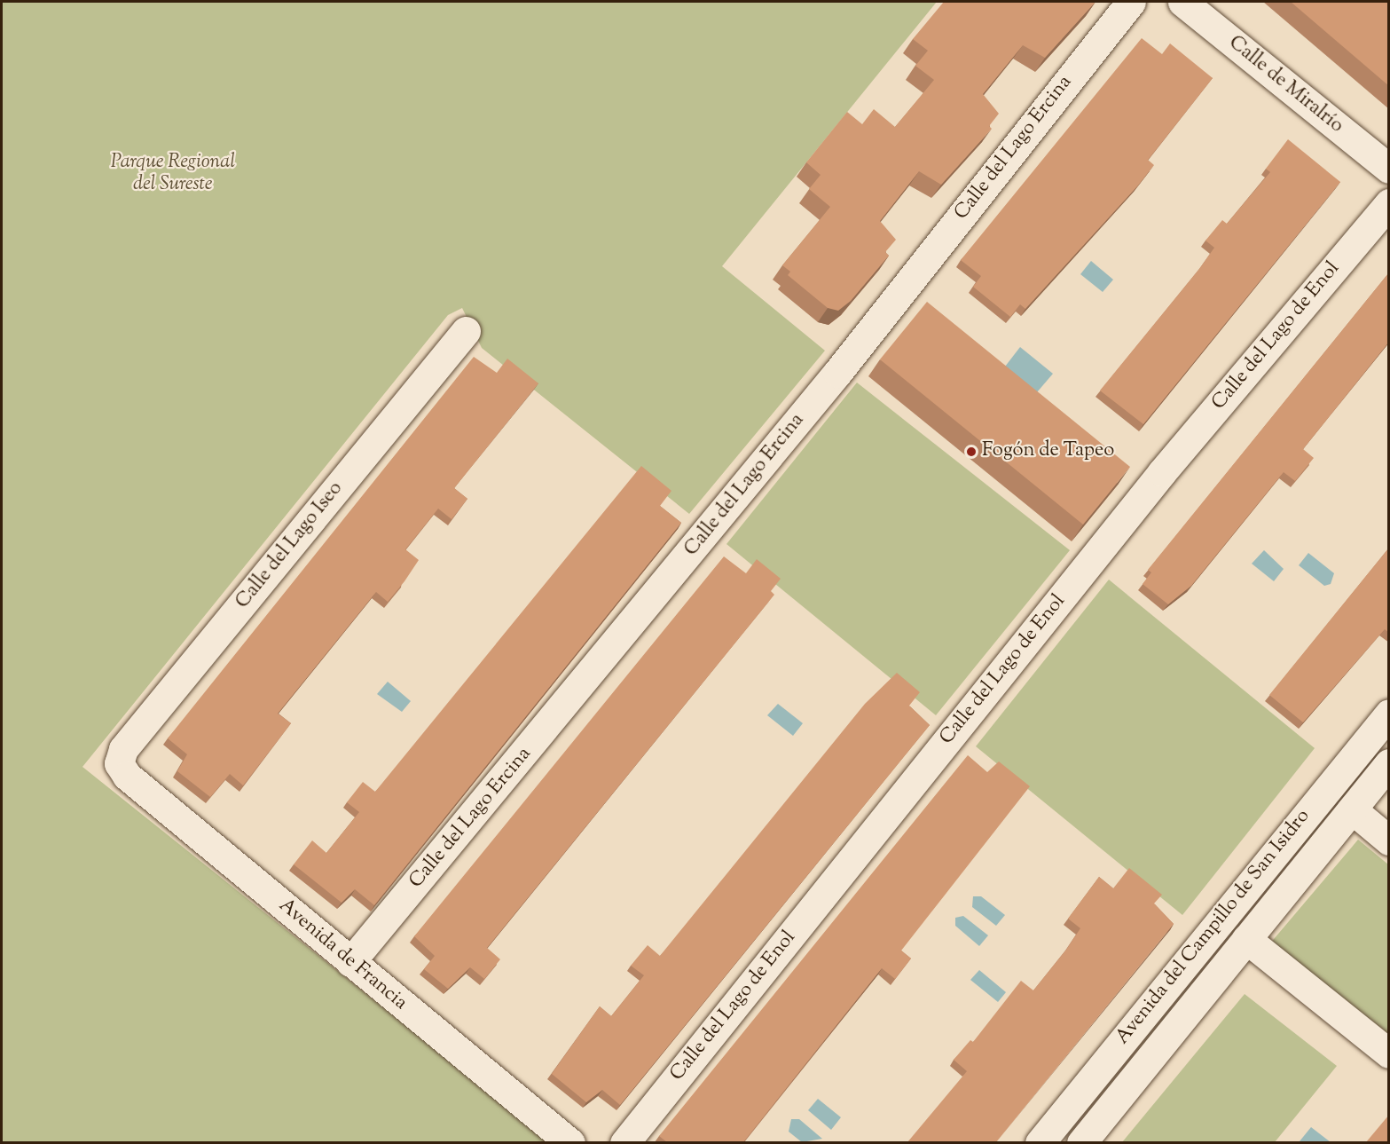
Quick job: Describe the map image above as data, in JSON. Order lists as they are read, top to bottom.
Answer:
{
  "streets": {
    "street": [
      "Calle de Miralrío",
      "Calle del Lago Ercina",
      "Calle del Lago de Enol",
      "Calle del Lago Iseo",
      "Avenida del Campillo de San Isidro",
      "Avenida de Francia"
    ]
  },
  "crossings": [
    ["Calle del Lago Ercina", "Avenida de Francia"],
    ["Calle del Lago Iseo", "Avenida de Francia"]
  ],
  "parks": ["Parque Regional del Sureste"],
  "places": ["Fogón de Tapeo"]
}
